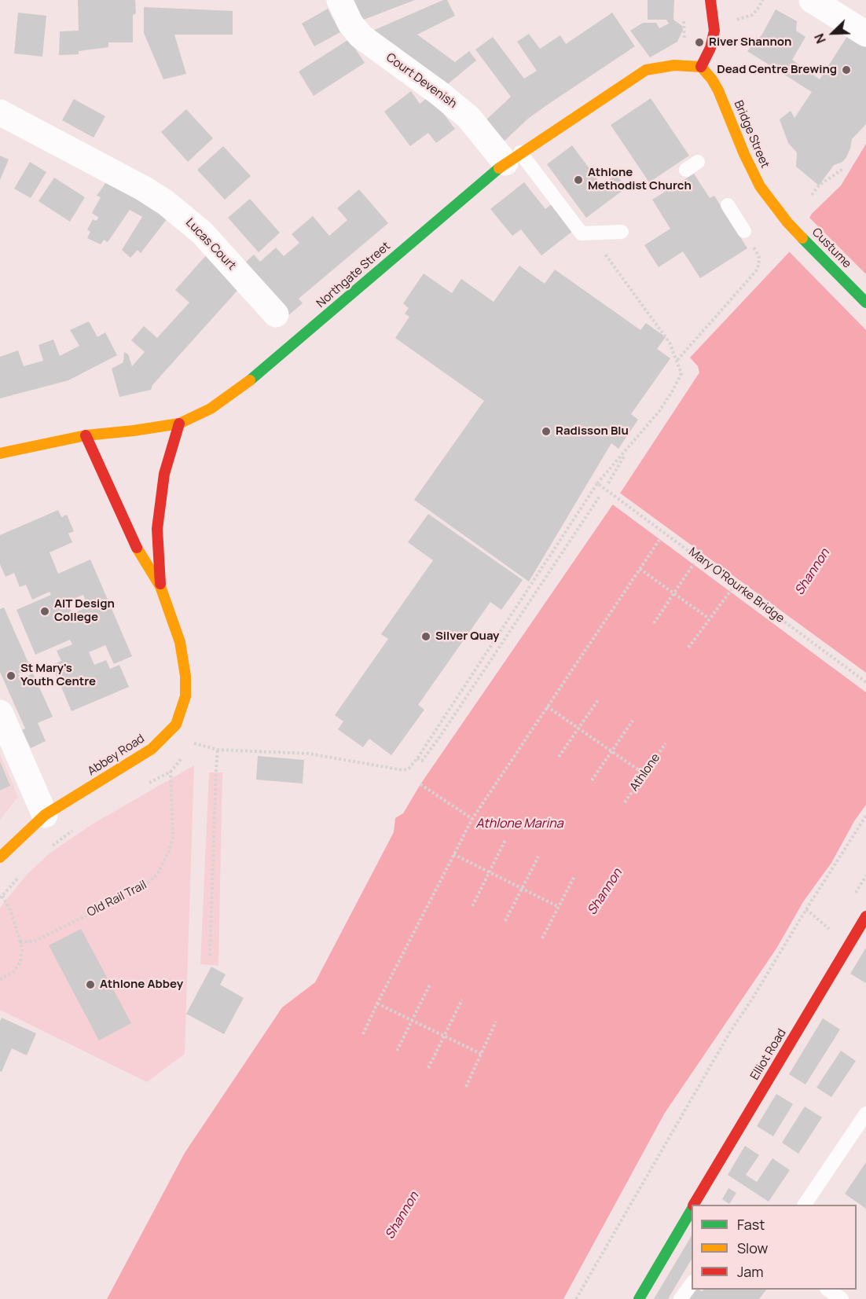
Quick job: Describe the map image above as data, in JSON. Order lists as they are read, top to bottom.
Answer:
{
  "streets": {
    "street": [
      "Court Devenish",
      "Bridge Street",
      "Lucas Court",
      "Custume",
      "Northgate Street",
      "Abbey Road",
      "Elliot Road"
    ],
    "path": ["Mary O'Rourke Bridge", "Athlone", "Old Rail Trail"]
  },
  "crossings": [
    ["Court Devenish", "Northgate Street"],
    ["Bridge Street", "Custume"],
    ["Bridge Street", "Northgate Street"],
    ["Northgate Street", "Abbey Road"]
  ],
  "water": ["Shannon", "Athlone Marina"],
  "places": [
    "River Shannon",
    "Dead Centre Brewing",
    "Athlone Methodist Church",
    "Radisson Blu",
    "AIT Design College",
    "Silver Quay",
    "St Mary's Youth Centre",
    "Athlone Abbey"
  ],
  "legend": ["Fast", "Slow", "Jam"],
  "north": "bottom left"
}
